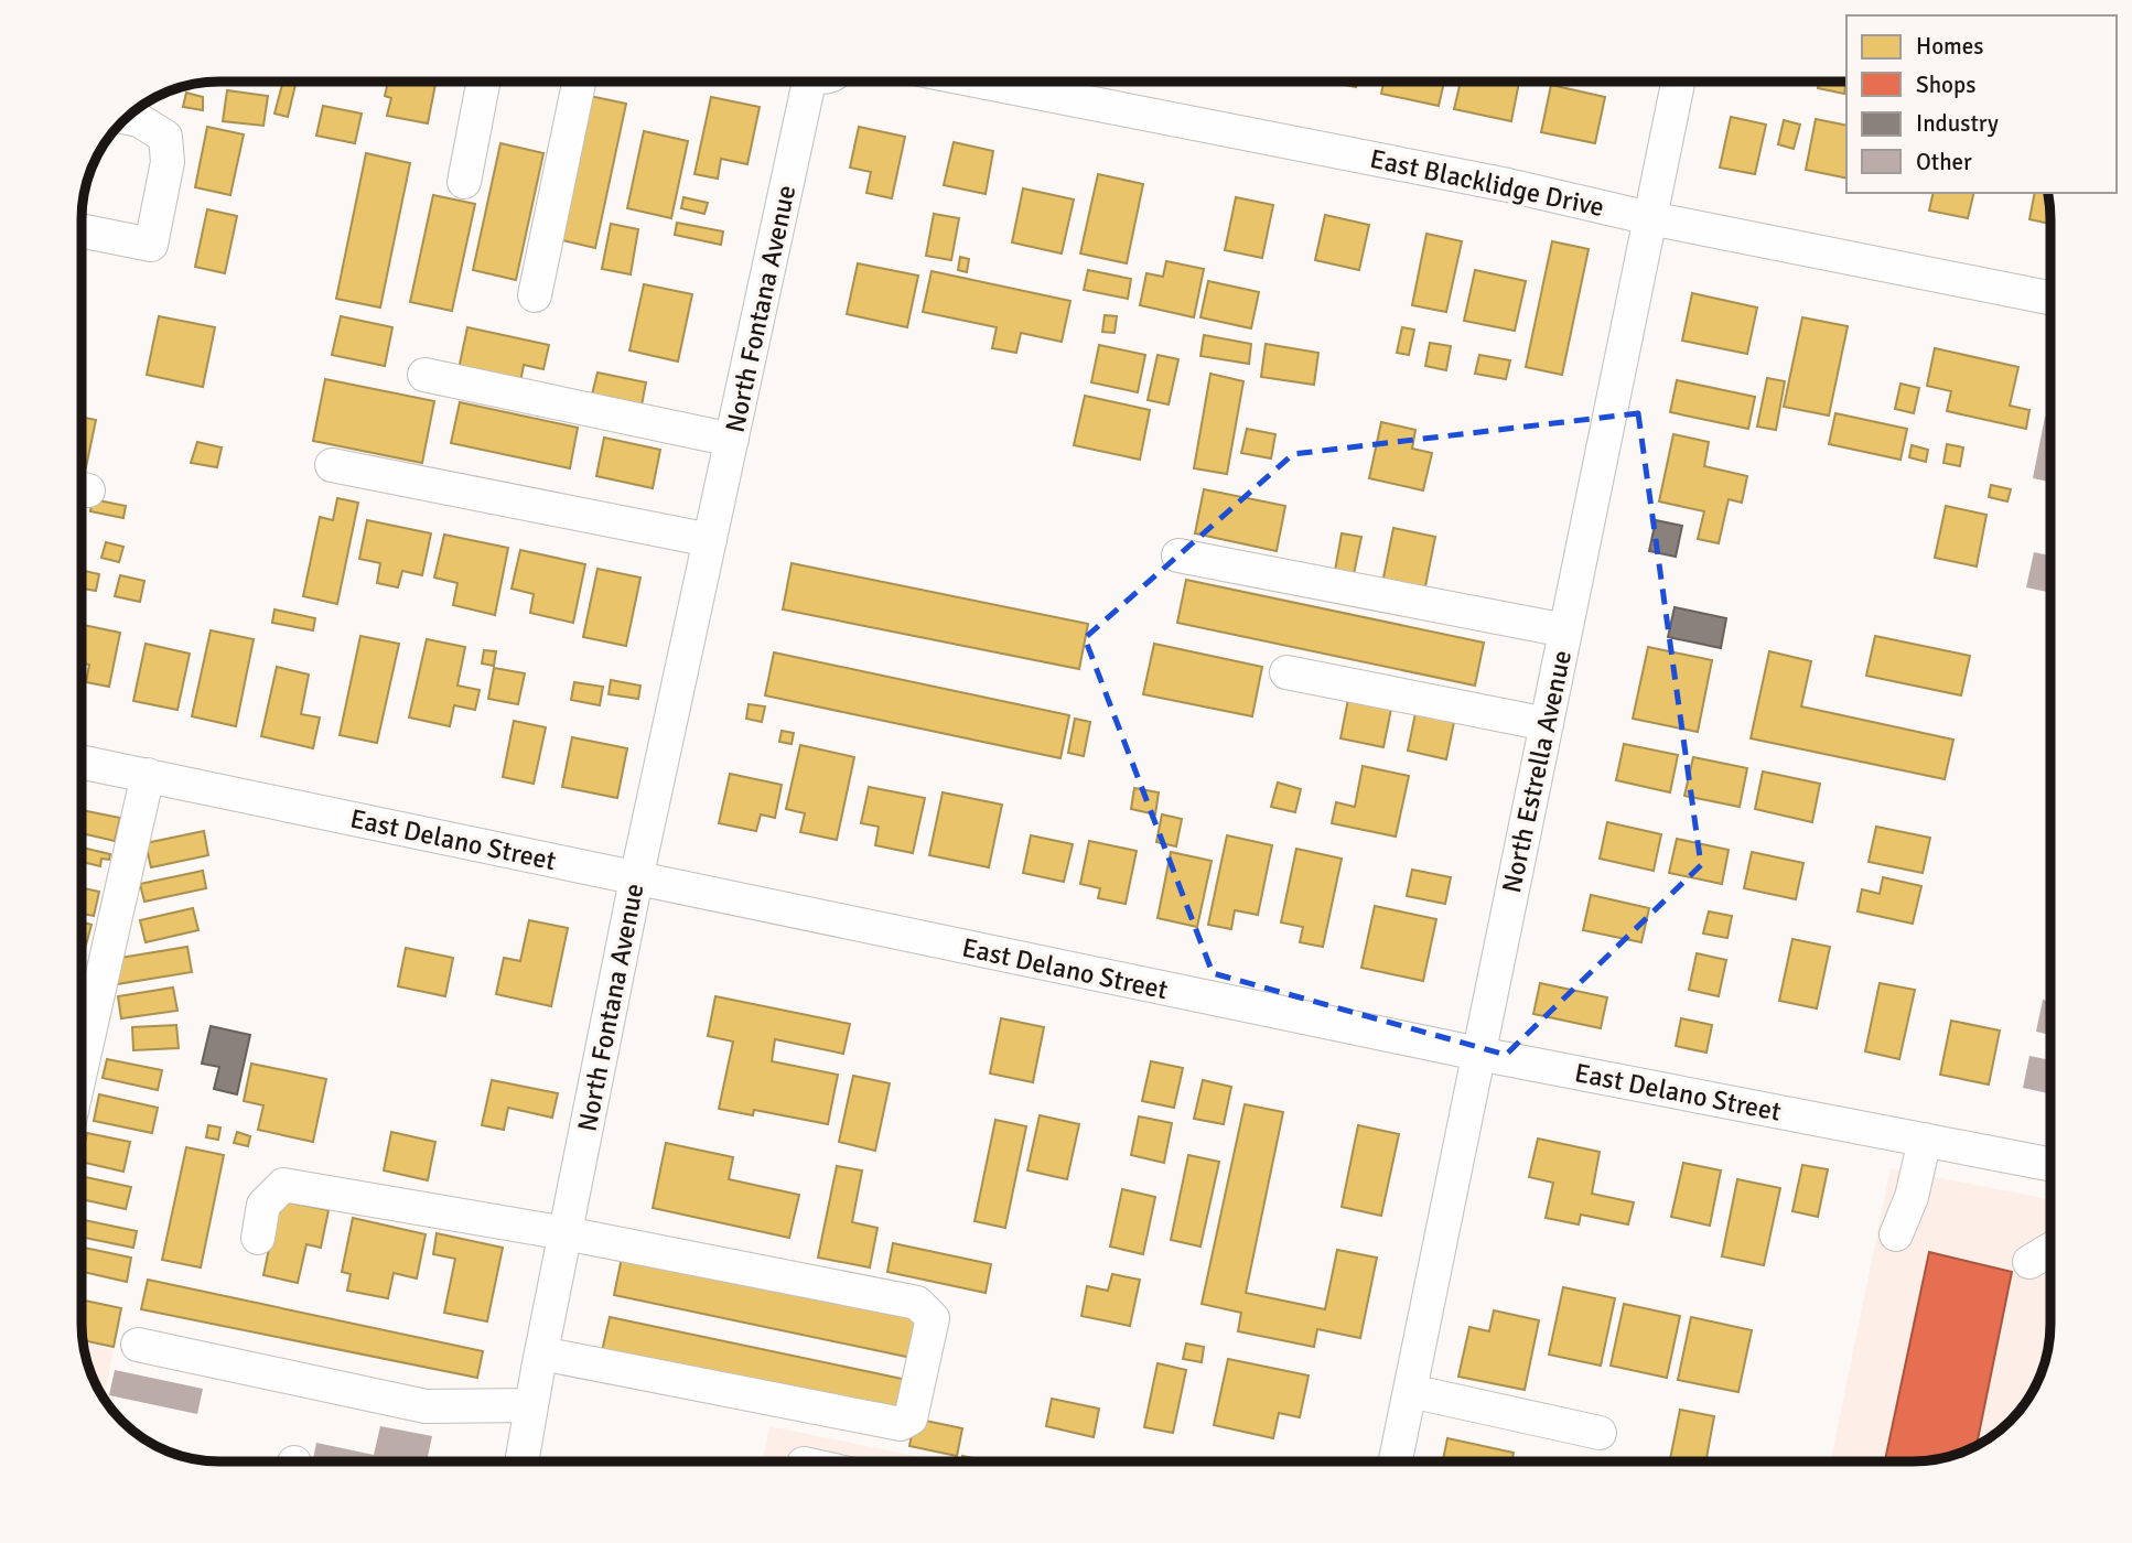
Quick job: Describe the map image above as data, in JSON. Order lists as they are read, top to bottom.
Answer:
{
  "streets": {
    "street": [
      "East Blacklidge Drive",
      "North Fontana Avenue",
      "North Estrella Avenue",
      "East Delano Street"
    ]
  },
  "crossings": [
    ["East Blacklidge Drive", "North Estrella Avenue"],
    ["North Fontana Avenue", "East Delano Street"],
    ["North Estrella Avenue", "East Delano Street"]
  ],
  "legend": [
    "Homes",
    "Shops",
    "Industry",
    "Other"
  ]
}
